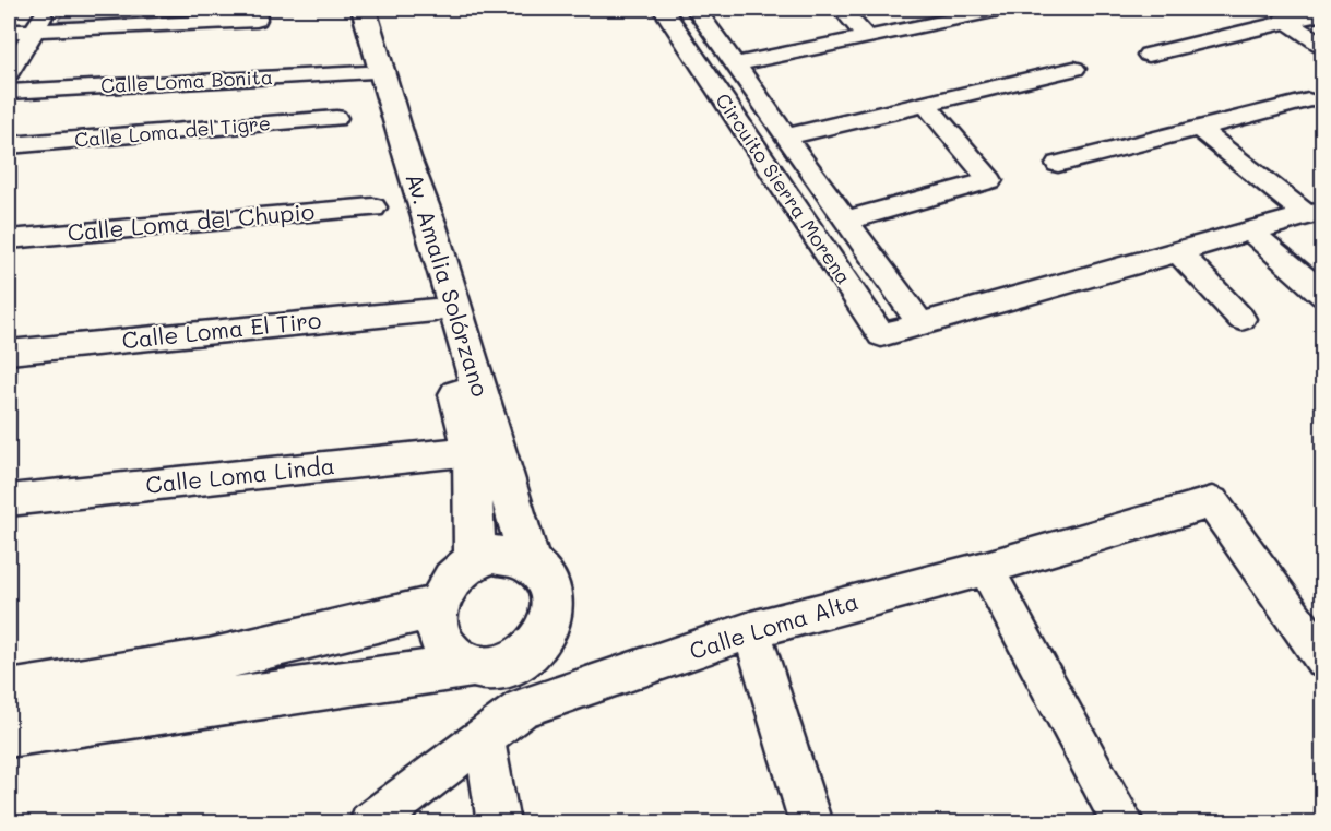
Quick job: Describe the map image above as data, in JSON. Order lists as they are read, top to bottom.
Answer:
{
  "streets": {
    "main road": ["Av. Amalia Solórzano"],
    "street": [
      "Calle Loma Bonita",
      "Calle Loma del Tigre",
      "Circuito Sierra Morena",
      "Calle Loma del Chupio",
      "Calle Loma El Tiro",
      "Calle Loma Linda",
      "Calle Loma Alta"
    ]
  },
  "crossings": [
    ["Calle Loma Bonita", "Av. Amalia Solórzano"],
    ["Av. Amalia Solórzano", "Calle Loma El Tiro"],
    ["Av. Amalia Solórzano", "Calle Loma Linda"]
  ]
}
